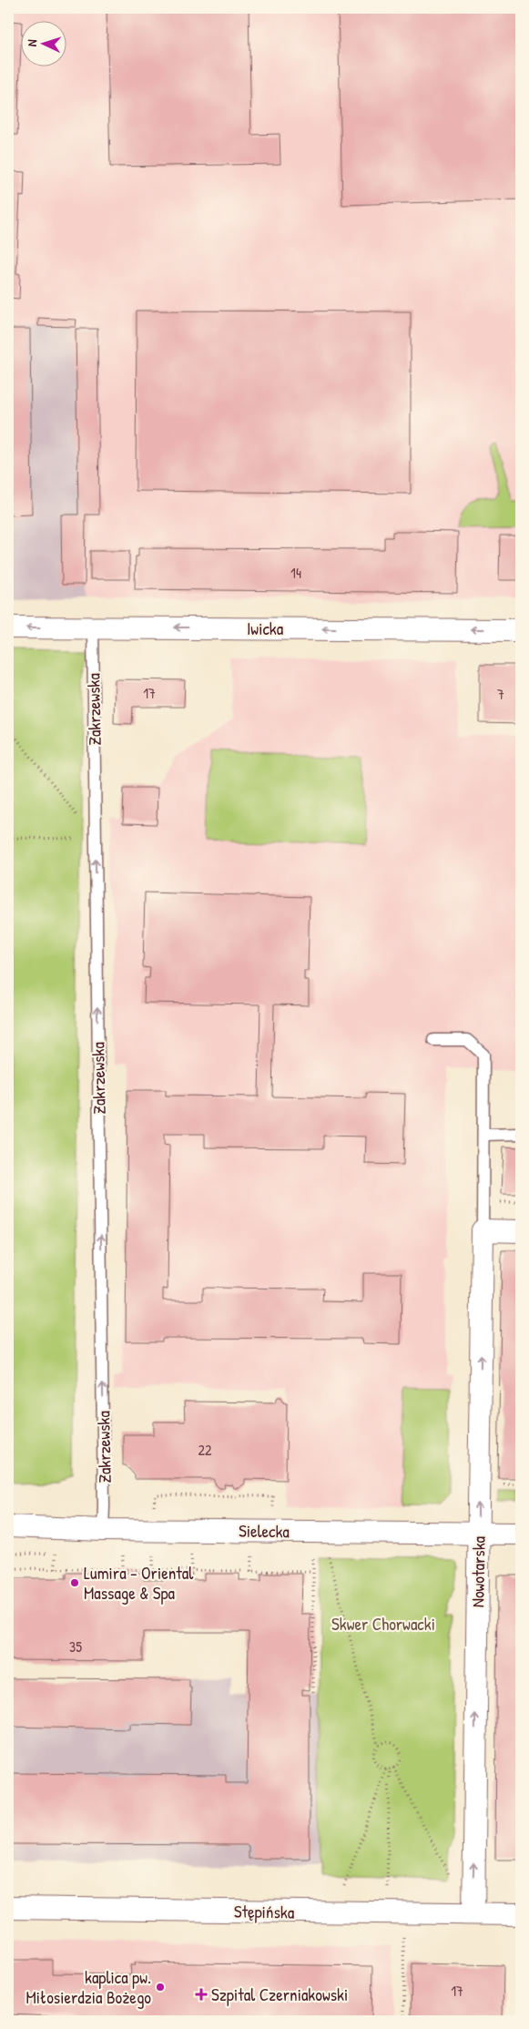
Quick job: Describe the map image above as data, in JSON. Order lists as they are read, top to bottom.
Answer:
{
  "streets": {
    "street": [
      "Iwicka",
      "Sielecka",
      "Nowotarska",
      "Stępińska"
    ],
    "lane": ["Zakrzewska"]
  },
  "crossings": [
    ["Iwicka", "Zakrzewska"],
    ["Zakrzewska", "Sielecka"],
    ["Sielecka", "Nowotarska"],
    ["Nowotarska", "Stępińska"]
  ],
  "one_way": ["Iwicka", "Zakrzewska", "Nowotarska"],
  "parks": ["Skwer Chorwacki"],
  "places": {
    "other": ["Lumira - Oriental Massage & Spa", "kaplica pw. Miłosierdzia Bożego"],
    "health": ["Szpital Czerniakowski"]
  },
  "house_numbers": [
    "14",
    "17",
    "7",
    "22",
    "35",
    "17"
  ],
  "north": "left"
}
